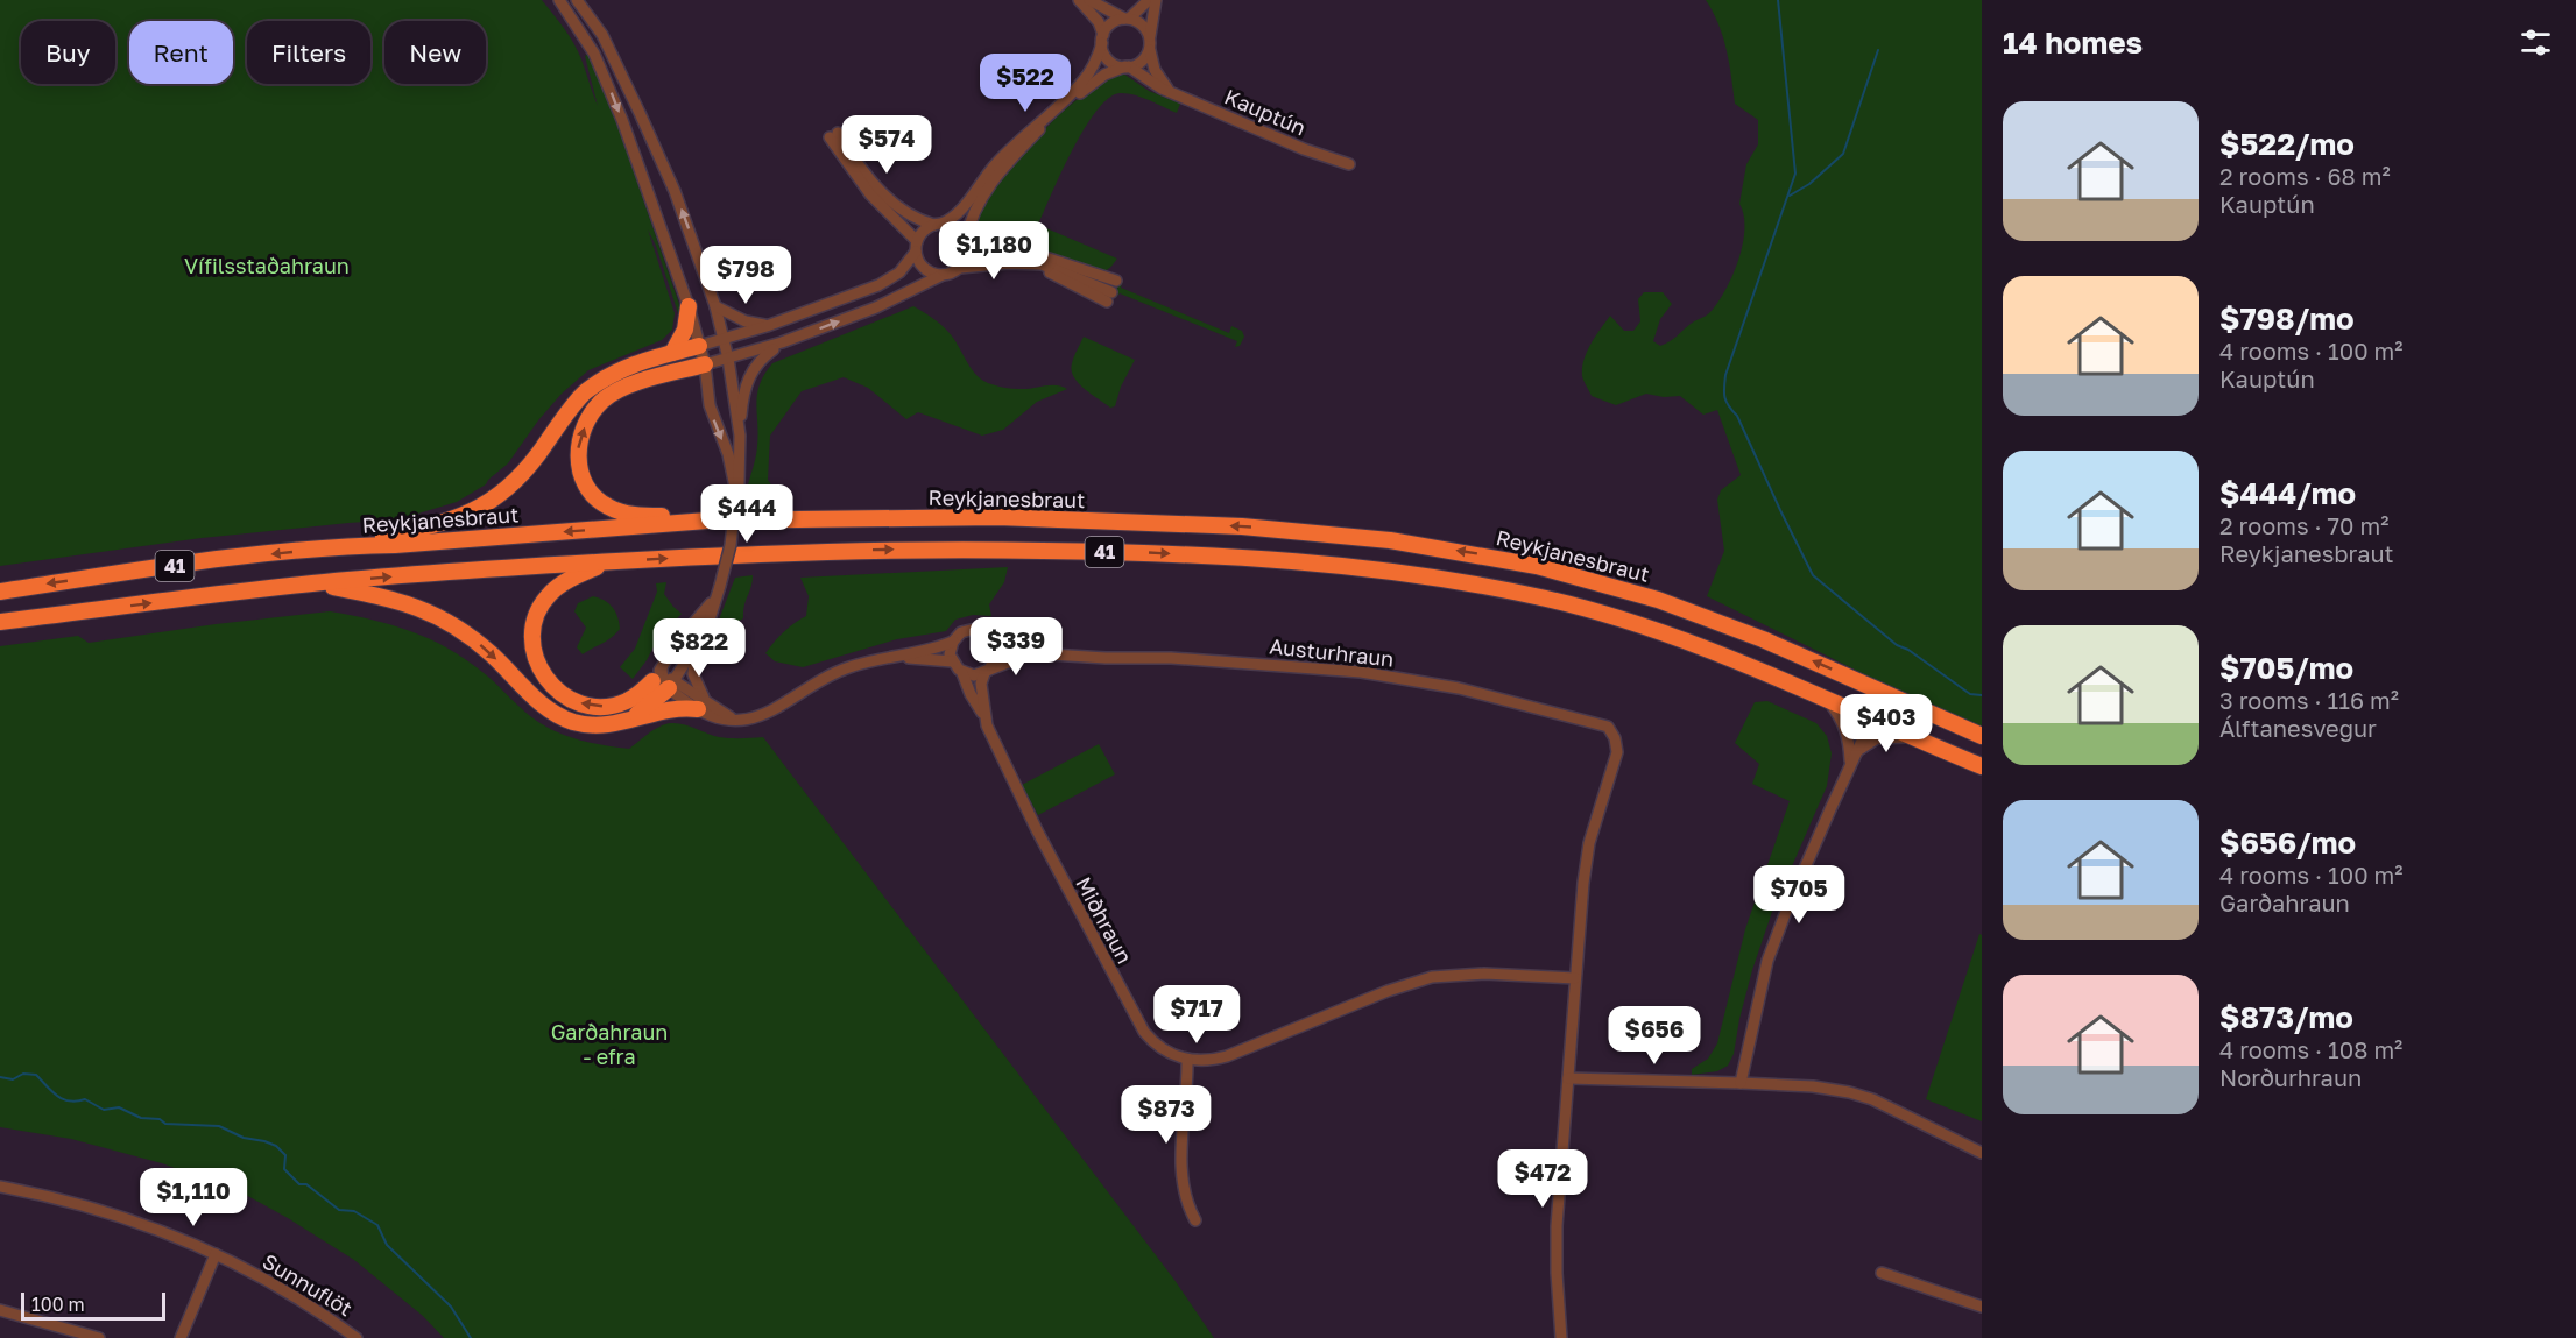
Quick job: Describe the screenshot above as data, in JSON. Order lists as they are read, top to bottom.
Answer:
{
  "streets": {
    "highway": ["Reykjanesbraut", "41"],
    "street": [
      "Kauptún",
      "Austurhraun",
      "Miðhraun",
      "Sunnuflöt"
    ]
  },
  "crossings": [
    ["Austurhraun", "Miðhraun"]
  ],
  "parks": ["Vífilsstaðahraun", "Garðahraun - efra"],
  "scale_bar": "100 m",
  "page": {
    "heading": "14 homes",
    "chip": [
      "Buy",
      "Rent",
      "Filters",
      "New"
    ],
    "price": [
      "$522",
      "$574",
      "$1,180",
      "$798",
      "$444",
      "$339",
      "$822",
      "$403",
      "$705",
      "$717",
      "$656",
      "$873",
      "$472",
      "$1,110"
    ],
    "list": [
      {
        "name": "$522/mo",
        "note": "2 rooms · 68 m² · Kauptún"
      },
      {
        "name": "$798/mo",
        "note": "4 rooms · 100 m² · Kauptún"
      },
      {
        "name": "$444/mo",
        "note": "2 rooms · 70 m² · Reykjanesbraut"
      },
      {
        "name": "$705/mo",
        "note": "3 rooms · 116 m² · Álftanesvegur"
      },
      {
        "name": "$656/mo",
        "note": "4 rooms · 100 m² · Garðahraun"
      },
      {
        "name": "$873/mo",
        "note": "4 rooms · 108 m² · Norðurhraun"
      }
    ],
    "scale": "100 m"
  }
}
